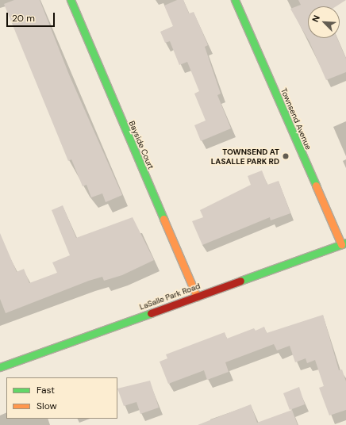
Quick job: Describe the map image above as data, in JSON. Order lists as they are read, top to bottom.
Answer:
{
  "streets": {
    "street": ["Townsend Avenue", "Bayside Court", "LaSalle Park Road"]
  },
  "crossings": [
    ["Townsend Avenue", "LaSalle Park Road"],
    ["Bayside Court", "LaSalle Park Road"]
  ],
  "places": ["TOWNSEND AT LASALLE PARK RD"],
  "legend": ["Fast", "Slow"],
  "scale_bar": "20 m",
  "north": "top left"
}
